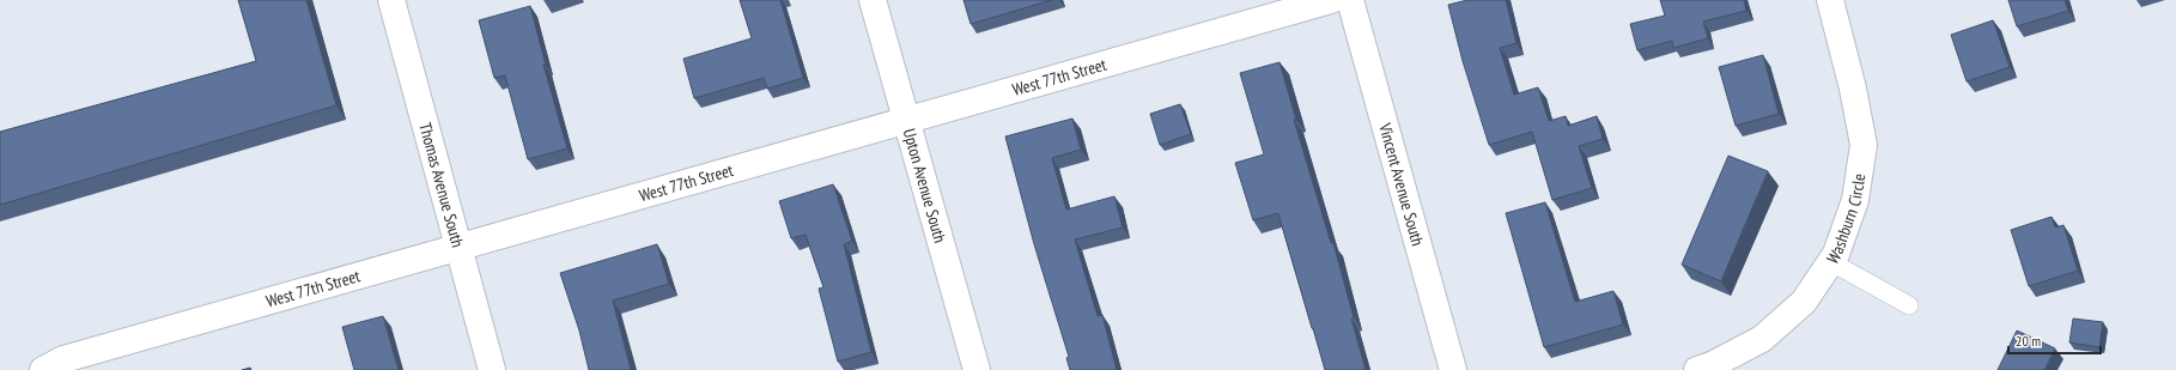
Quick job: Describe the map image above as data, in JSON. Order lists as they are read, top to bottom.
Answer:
{
  "streets": {
    "street": [
      "West 77th Street",
      "Vincent Avenue South",
      "Thomas Avenue South",
      "Upton Avenue South",
      "Washburn Circle"
    ]
  },
  "crossings": [
    ["West 77th Street", "Thomas Avenue South"],
    ["West 77th Street", "Upton Avenue South"]
  ],
  "scale_bar": "20 m"
}
